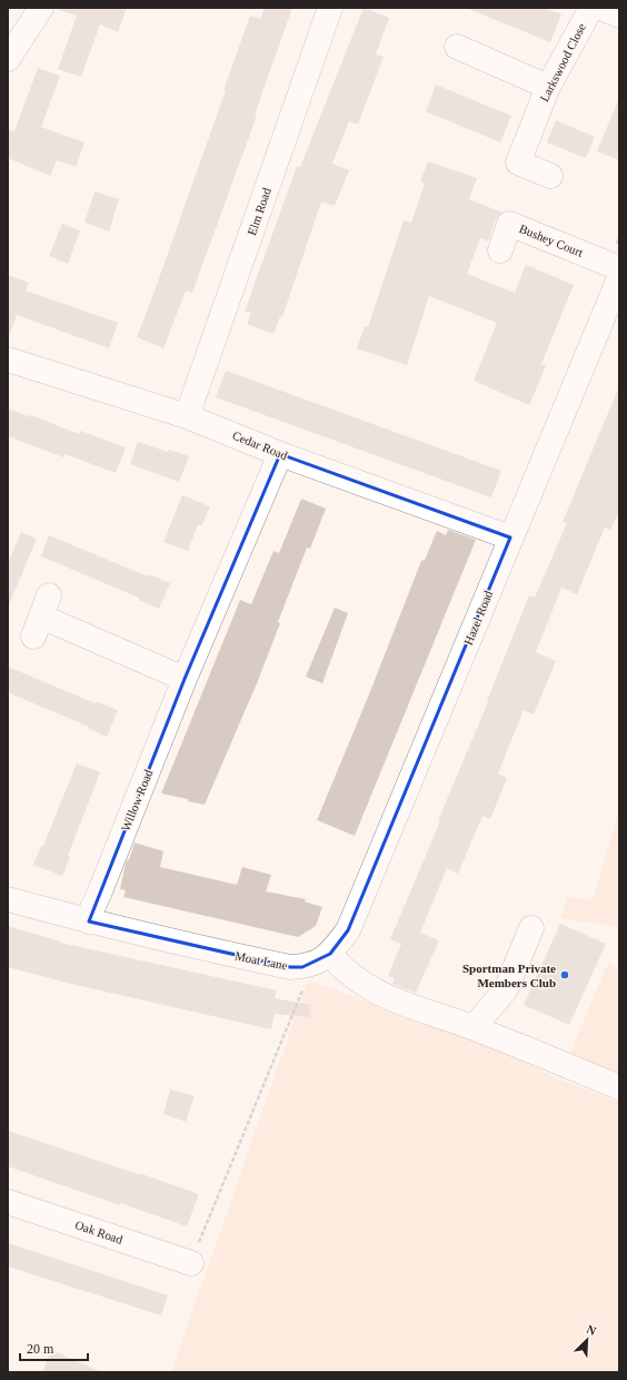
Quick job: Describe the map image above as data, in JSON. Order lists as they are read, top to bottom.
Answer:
{
  "streets": {
    "street": [
      "Larkswood Close",
      "Elm Road",
      "Bushey Court",
      "Cedar Road",
      "Hazel Road",
      "Willow Road",
      "Moat Lane",
      "Oak Road"
    ]
  },
  "crossings": [
    ["Elm Road", "Cedar Road"],
    ["Bushey Court", "Hazel Road"],
    ["Cedar Road", "Hazel Road"],
    ["Cedar Road", "Willow Road"],
    ["Hazel Road", "Moat Lane"],
    ["Willow Road", "Moat Lane"]
  ],
  "places": ["Sportman Private Members Club"],
  "scale_bar": "20 m",
  "north": "top right"
}
